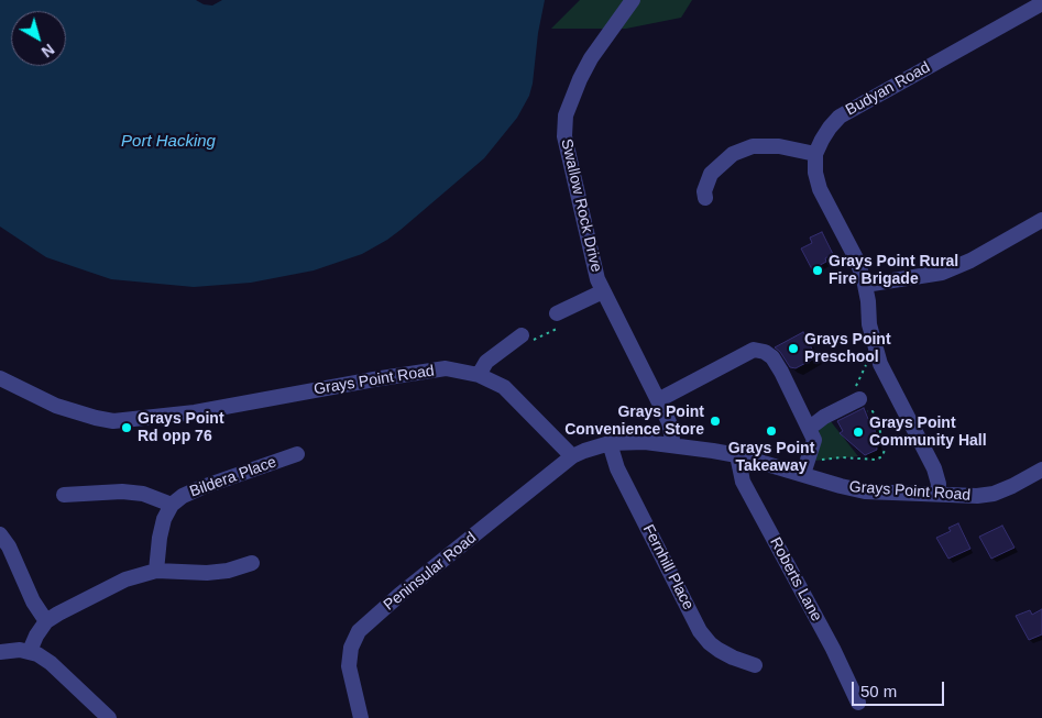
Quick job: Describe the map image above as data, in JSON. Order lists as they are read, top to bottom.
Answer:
{
  "streets": {
    "street": [
      "Budyan Road",
      "Swallow Rock Drive",
      "Grays Point Road",
      "Bildera Place",
      "Fernhill Place",
      "Peninsular Road",
      "Roberts Lane"
    ]
  },
  "crossings": [
    ["Swallow Rock Drive", "Grays Point Road"],
    ["Grays Point Road", "Fernhill Place"],
    ["Grays Point Road", "Peninsular Road"],
    ["Grays Point Road", "Roberts Lane"]
  ],
  "water": ["Port Hacking"],
  "places": [
    "Grays Point Rural Fire Brigade",
    "Grays Point Preschool",
    "Grays Point Convenience Store",
    "Grays Point Rd opp 76",
    "Grays Point Takeaway",
    "Grays Point Community Hall"
  ],
  "scale_bar": "50 m",
  "north": "bottom right"
}
